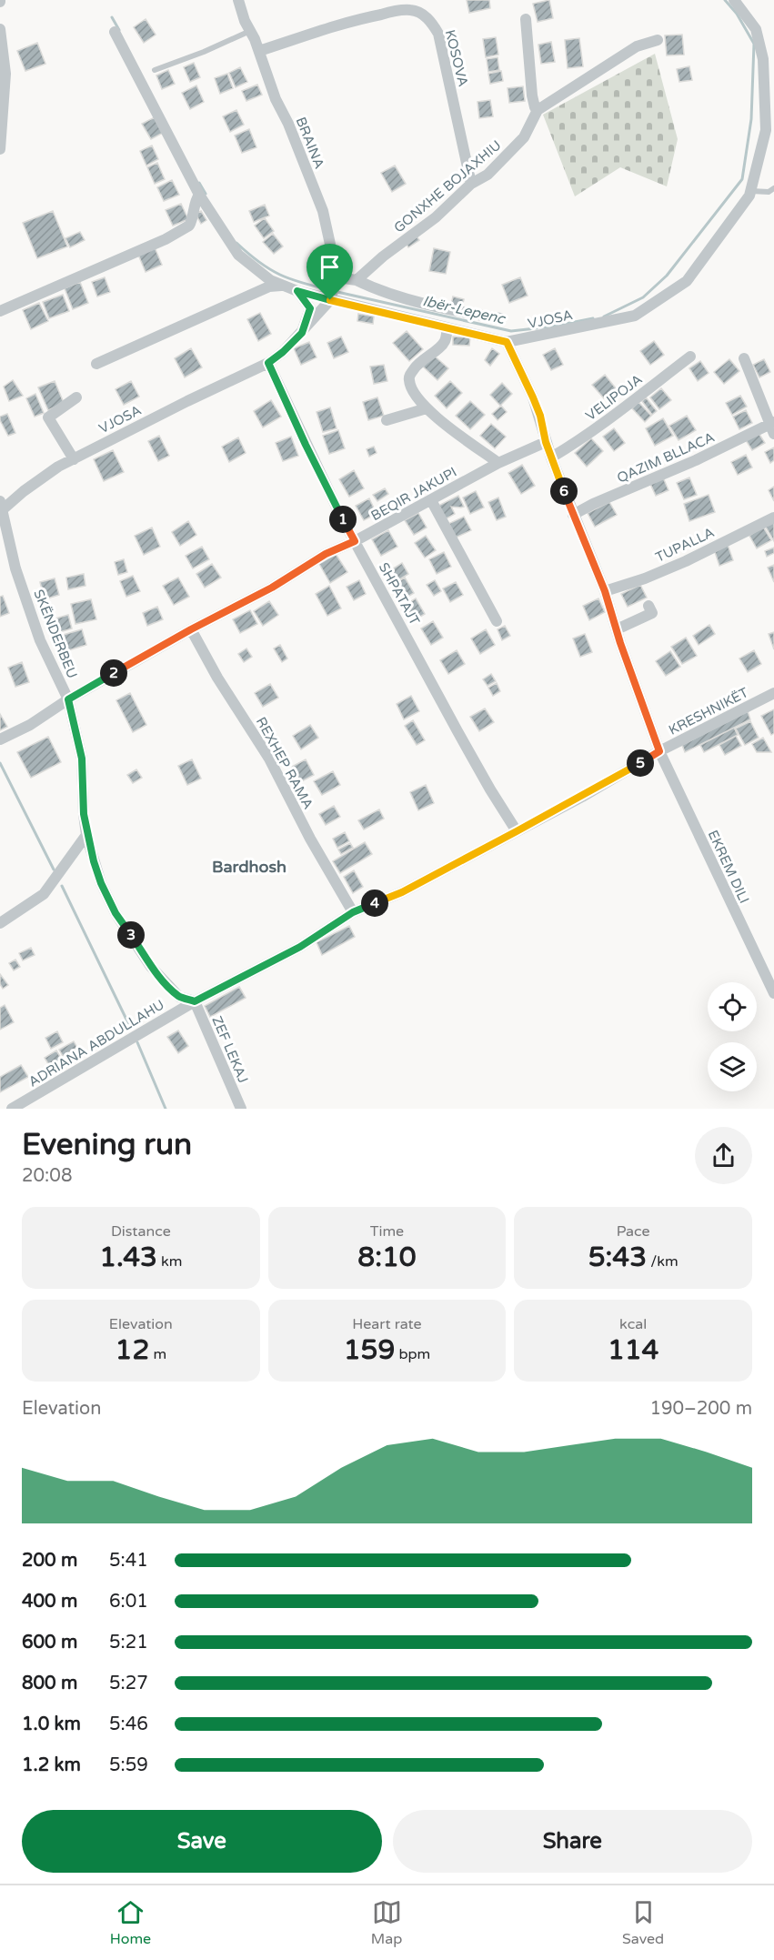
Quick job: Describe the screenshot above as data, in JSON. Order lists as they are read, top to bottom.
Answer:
{
  "streets": {
    "street": [
      "KOSOVA",
      "BRAINA",
      "GONXHE BOJAXHIU",
      "VJOSA",
      "VELIPOJA",
      "QAZIM BLLACA",
      "BEQIR JAKUPI",
      "TUPALLA",
      "SHPATAJT",
      "SKËNDERBEU",
      "KRESHNIKËT",
      "REXHEP RAMA",
      "EKREM DILI",
      "ADRIANA ABDULLAHU",
      "ZEF LEKAJ"
    ]
  },
  "crossings": [
    ["KOSOVA", "BRAINA"],
    ["KOSOVA", "GONXHE BOJAXHIU"],
    ["BRAINA", "VJOSA"],
    ["VJOSA", "SHPATAJT"],
    ["VJOSA", "SKËNDERBEU"],
    ["BEQIR JAKUPI", "SHPATAJT"],
    ["BEQIR JAKUPI", "SKËNDERBEU"],
    ["BEQIR JAKUPI", "REXHEP RAMA"],
    ["SHPATAJT", "KRESHNIKËT"],
    ["SKËNDERBEU", "KRESHNIKËT"],
    ["SKËNDERBEU", "ADRIANA ABDULLAHU"],
    ["SKËNDERBEU", "ZEF LEKAJ"],
    ["KRESHNIKËT", "REXHEP RAMA"],
    ["KRESHNIKËT", "EKREM DILI"],
    ["KRESHNIKËT", "ADRIANA ABDULLAHU"],
    ["KRESHNIKËT", "ZEF LEKAJ"],
    ["ADRIANA ABDULLAHU", "ZEF LEKAJ"]
  ],
  "districts": ["Bardhosh"],
  "water": ["Ibër-Lepenc"],
  "page": {
    "pins": [
      "6",
      "1",
      "2",
      "5",
      "4",
      "3"
    ],
    "heading": ["Evening run", "20:08"],
    "stats": [
      ["Distance", "1.43 km"],
      ["Time", "8:10"],
      ["Pace", "5:43 /km"],
      ["Elevation", "12 m"],
      ["Heart rate", "159 bpm"],
      ["kcal", "114"]
    ],
    "chart": ["Elevation", "190–200 m"],
    "list": [
      {
        "name": "200 m",
        "note": "5:41"
      },
      {
        "name": "400 m",
        "note": "6:01"
      },
      {
        "name": "600 m",
        "note": "5:21"
      },
      {
        "name": "800 m",
        "note": "5:27"
      },
      {
        "name": "1.0 km",
        "note": "5:46"
      },
      {
        "name": "1.2 km",
        "note": "5:59"
      }
    ],
    "buttons": ["Save", "Share"],
    "tabs": ["Home", "Map", "Saved"]
  }
}
